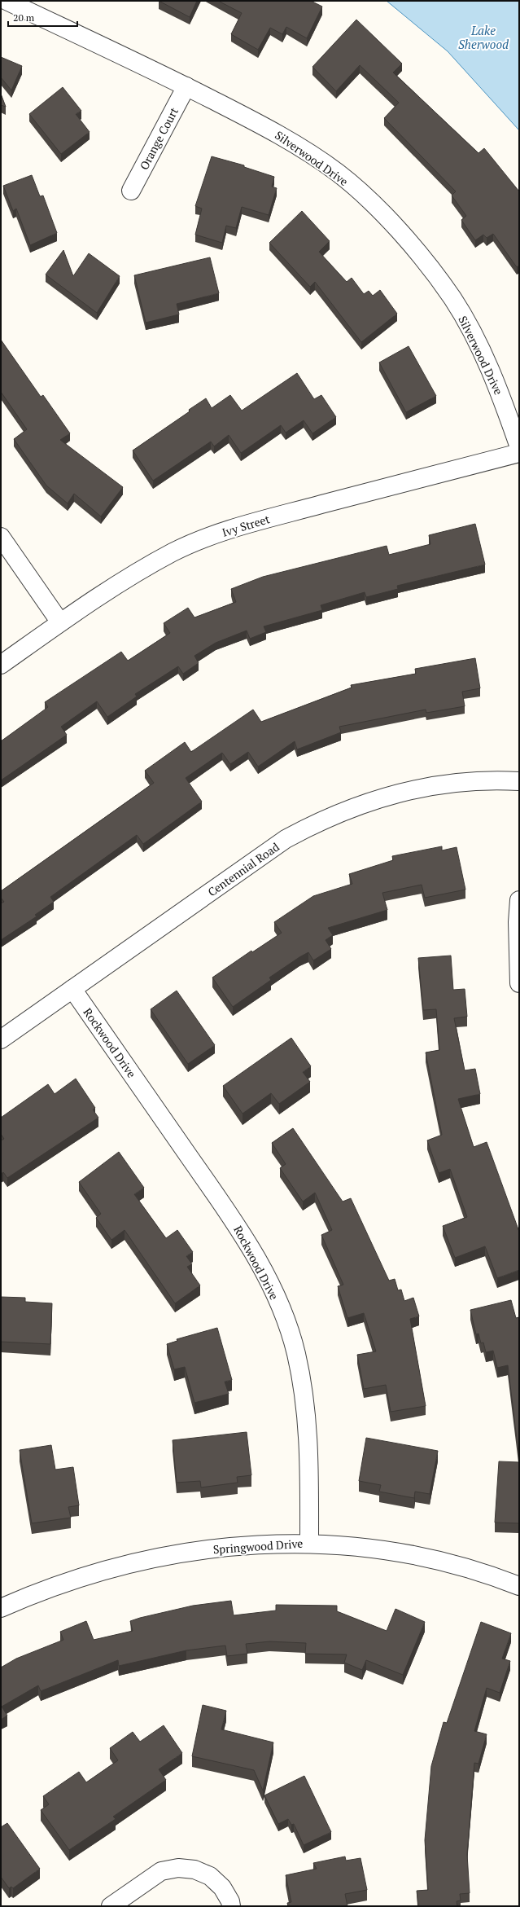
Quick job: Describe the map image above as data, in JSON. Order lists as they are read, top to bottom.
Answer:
{
  "streets": {
    "street": [
      "Orange Court",
      "Silverwood Drive",
      "Ivy Street",
      "Centennial Road",
      "Rockwood Drive",
      "Springwood Drive"
    ]
  },
  "crossings": [
    ["Orange Court", "Silverwood Drive"],
    ["Centennial Road", "Rockwood Drive"],
    ["Rockwood Drive", "Springwood Drive"]
  ],
  "water": ["Lake Sherwood"],
  "scale_bar": "20 m"
}
